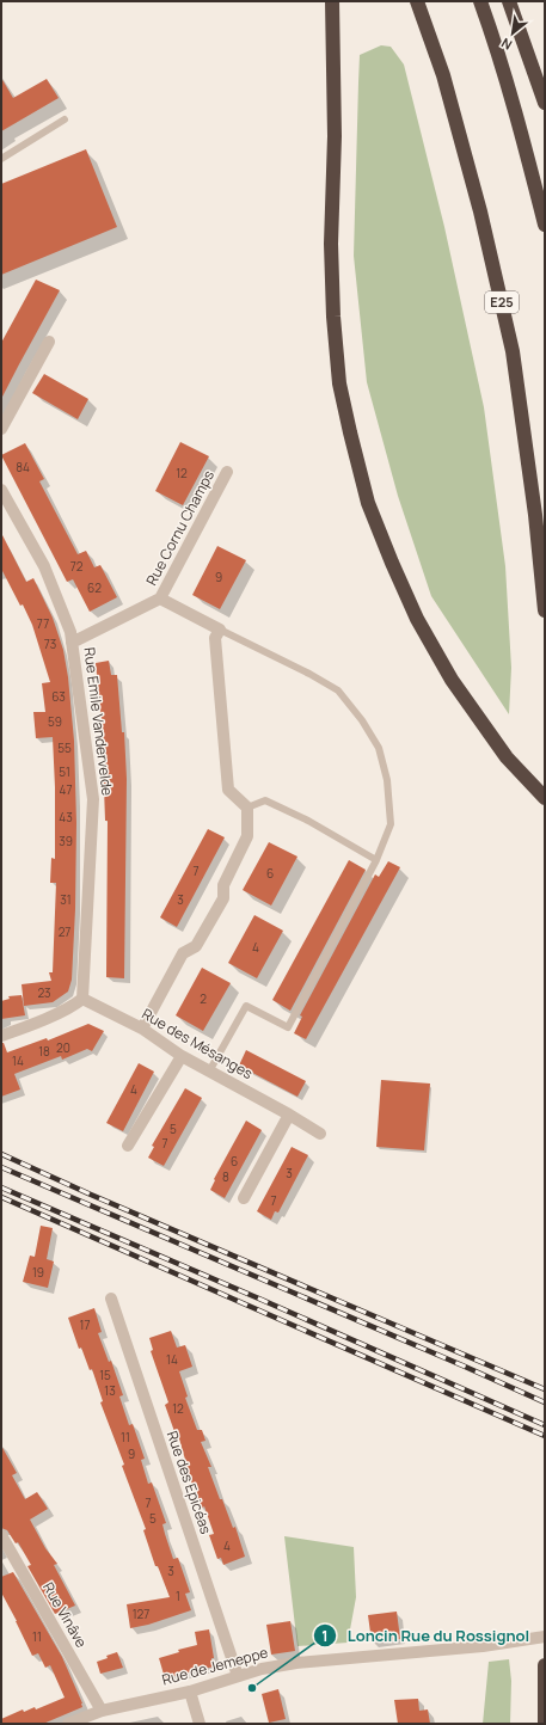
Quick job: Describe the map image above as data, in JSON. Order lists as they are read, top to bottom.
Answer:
{
  "streets": {
    "highway": ["E25"],
    "street": [
      "Rue Cornu Champs",
      "Rue Emile Vandervelde",
      "Rue des Mésanges",
      "Rue des Epicéas",
      "Rue Vinâve",
      "Rue de Jemeppe"
    ]
  },
  "crossings": [
    ["Rue Cornu Champs", "Rue Emile Vandervelde"],
    ["Rue Emile Vandervelde", "Rue des Mésanges"],
    ["Rue des Epicéas", "Rue de Jemeppe"],
    ["Rue Vinâve", "Rue de Jemeppe"]
  ],
  "places": ["Loncin Rue du Rossignol"],
  "house_numbers": [
    "84",
    "12",
    "72",
    "9",
    "62",
    "77",
    "73",
    "63",
    "59",
    "55",
    "51",
    "47",
    "43",
    "39",
    "7",
    "6",
    "31",
    "3",
    "27",
    "4",
    "23",
    "2",
    "20",
    "18",
    "14",
    "4",
    "5",
    "7",
    "6",
    "3",
    "8",
    "7",
    "19",
    "17",
    "14",
    "15",
    "13",
    "12",
    "11",
    "9",
    "7",
    "5",
    "4",
    "3",
    "1",
    "127",
    "11"
  ],
  "north": "bottom left"
}
